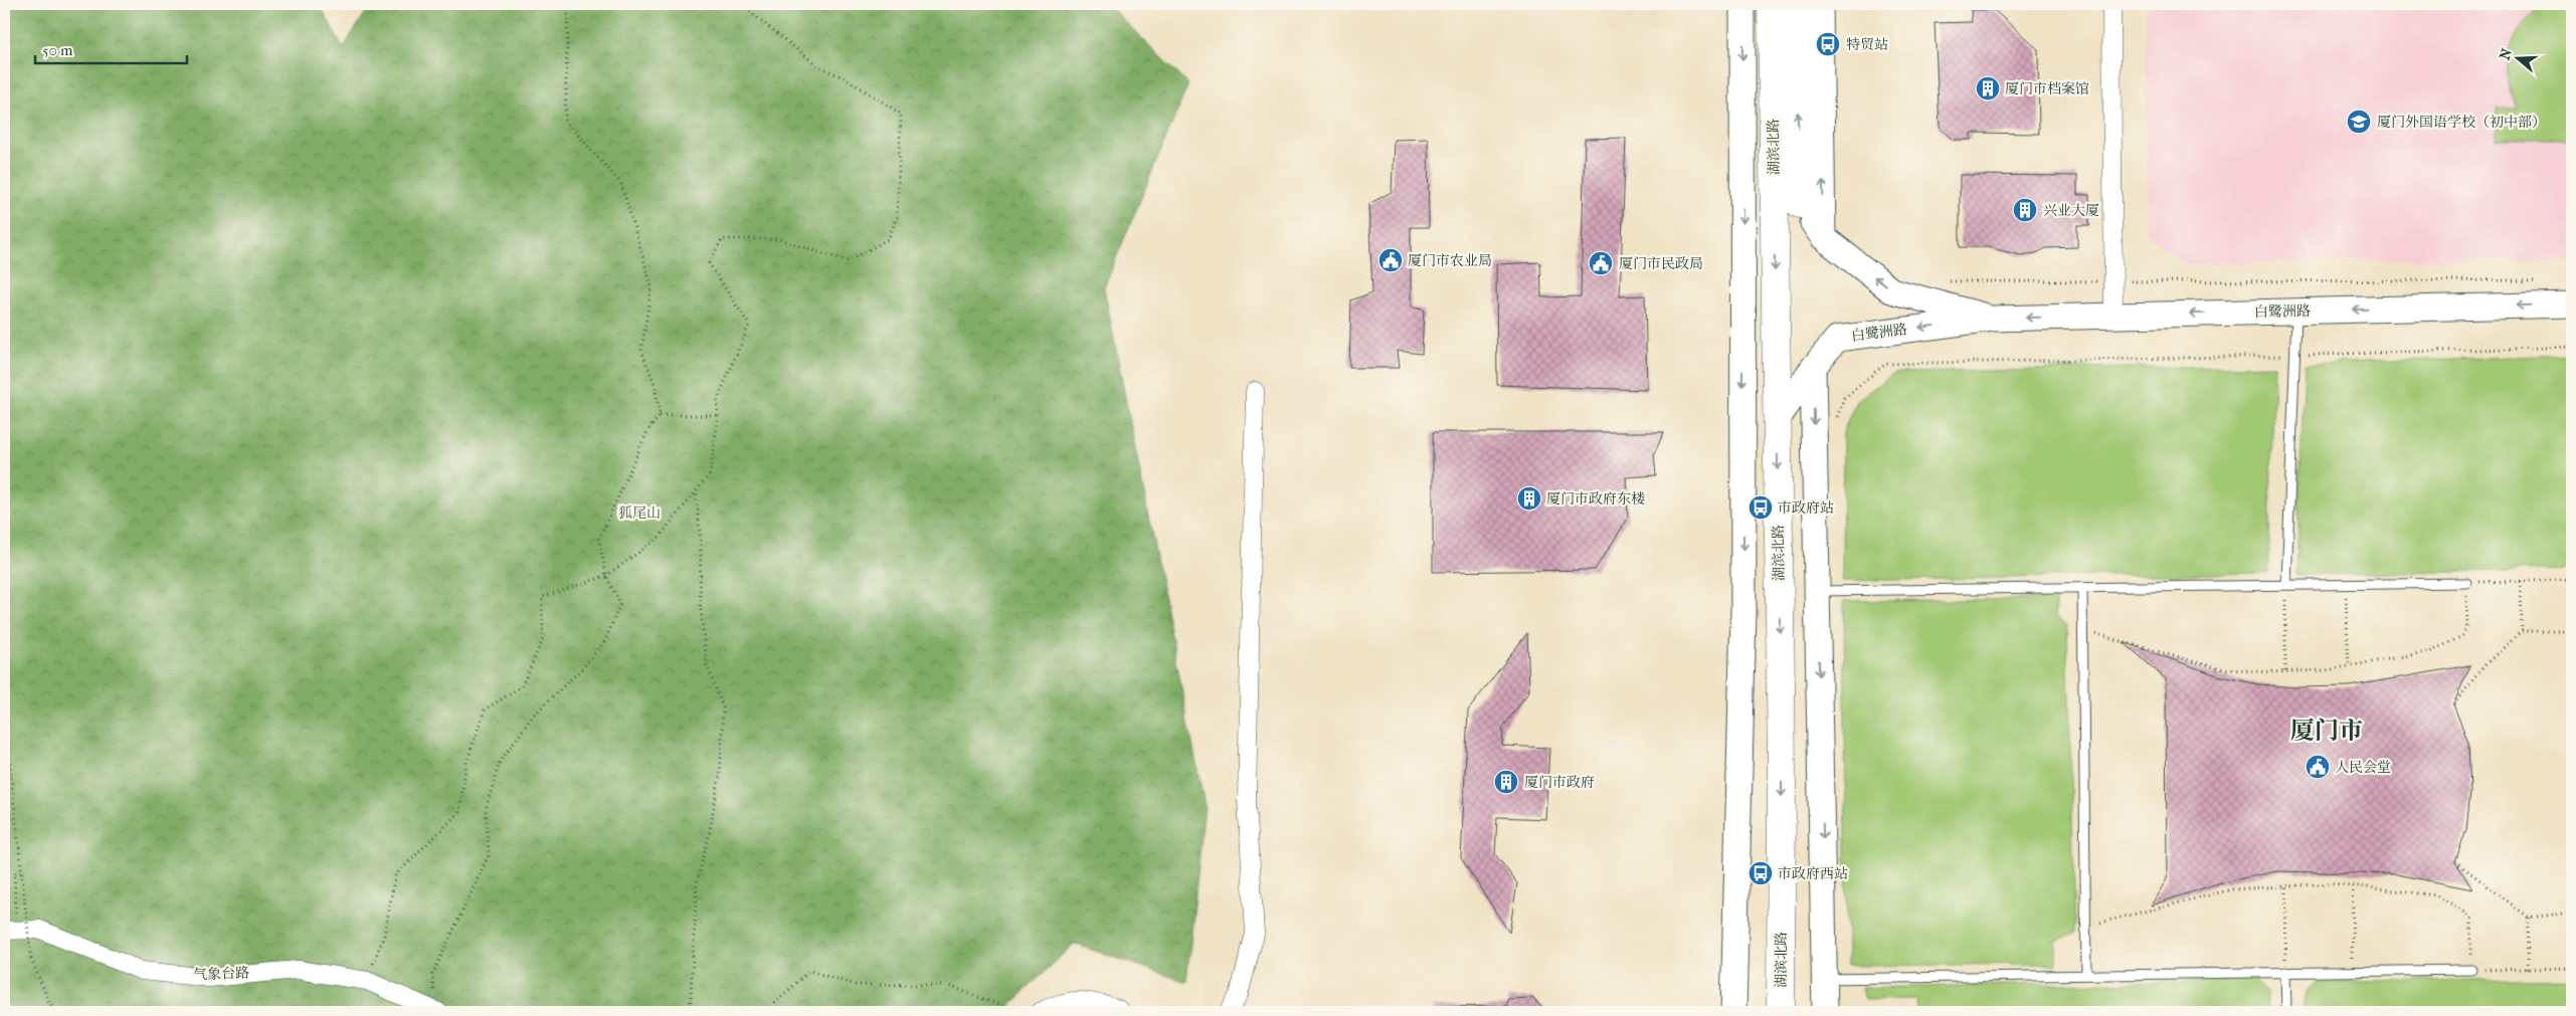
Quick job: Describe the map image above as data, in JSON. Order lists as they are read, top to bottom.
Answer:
{
  "streets": {
    "main road": ["湖滨北路"],
    "street": ["白鹭洲路", "气象台路"]
  },
  "crossings": [
    ["湖滨北路", "白鹭洲路"]
  ],
  "one_way": ["白鹭洲路"],
  "districts": ["厦门市"],
  "parks": ["狐尾山"],
  "places": {
    "bus stop": ["特贸站", "市政府站", "市政府西站"],
    "building": [
      "厦门市档案馆",
      "兴业大厦",
      "厦门市政府东楼",
      "厦门市政府"
    ],
    "school or university": ["厦门外国语学校（初中部）"],
    "public building": ["厦门市农业局", "厦门市民政局", "人民会堂"]
  },
  "scale_bar": "50 m",
  "north": "left"
}
